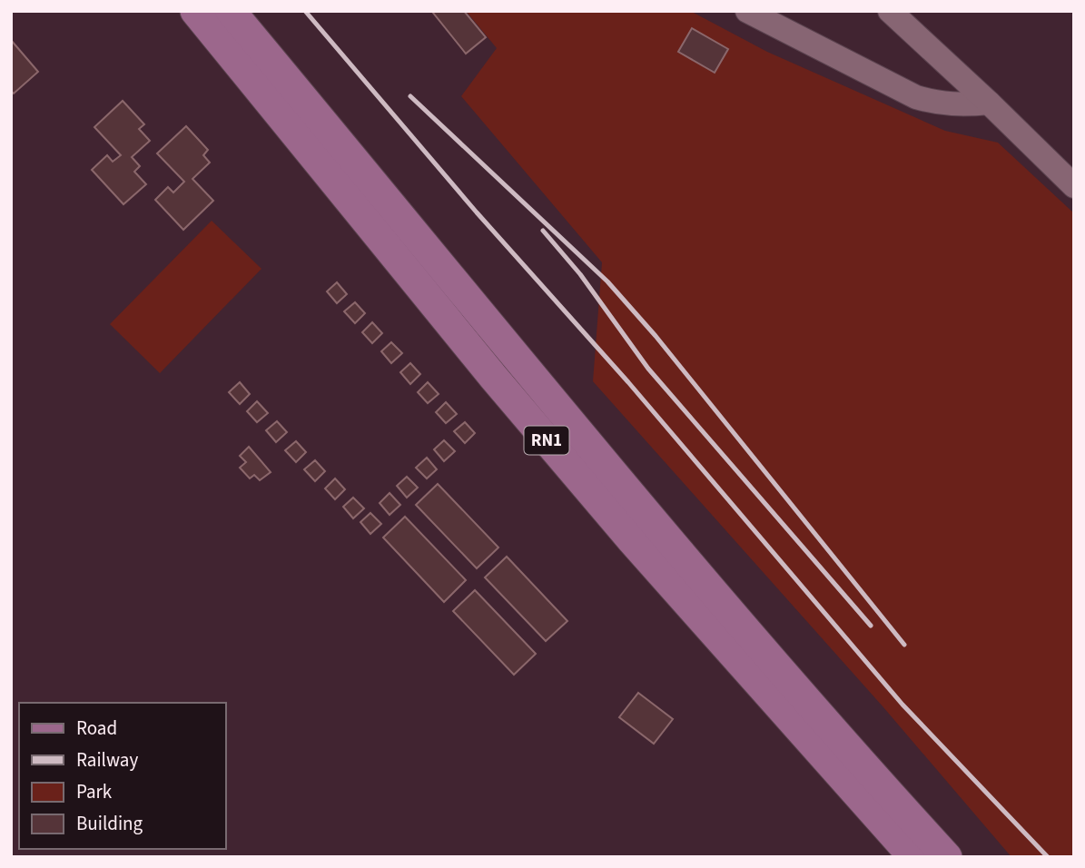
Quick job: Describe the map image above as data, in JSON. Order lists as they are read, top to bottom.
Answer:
{
  "streets": {
    "main road": ["RN1"]
  },
  "legend": [
    "Road",
    "Railway",
    "Park",
    "Building"
  ]
}
